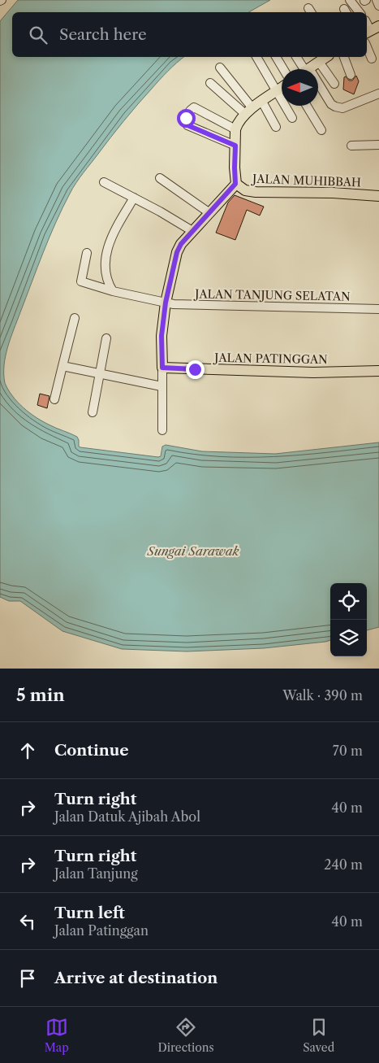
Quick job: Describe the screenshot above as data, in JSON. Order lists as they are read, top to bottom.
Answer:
{
  "streets": {
    "main road": ["JALAN MUHIBBAH", "JALAN PATINGGAN"],
    "street": ["JALAN TANJUNG SELATAN"]
  },
  "water": ["Sungai Sarawak"],
  "north": "left",
  "page": {
    "search": "Search here",
    "heading": ["5 min", "Walk · 390 m"],
    "list": [
      ["Continue", "70 m"],
      ["Turn right", "Jalan Datuk Ajibah Abol", "40 m"],
      ["Turn right", "Jalan Tanjung", "240 m"],
      ["Turn left", "Jalan Patinggan", "40 m"],
      "Arrive at destination"
    ],
    "nav": ["Map", "Directions", "Saved"]
  }
}
